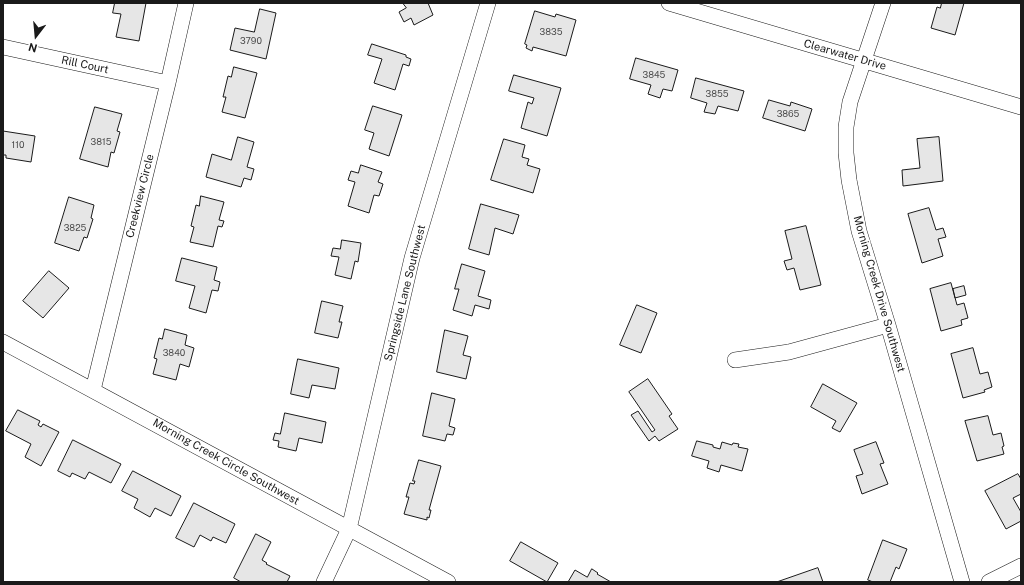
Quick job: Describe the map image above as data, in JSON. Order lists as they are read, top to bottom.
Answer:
{
  "streets": {
    "street": [
      "Clearwater Drive",
      "Rill Court",
      "Creekview Circle",
      "Springside Lane Southwest",
      "Morning Creek Drive Southwest",
      "Morning Creek Circle Southwest"
    ]
  },
  "crossings": [
    ["Clearwater Drive", "Morning Creek Drive Southwest"],
    ["Rill Court", "Creekview Circle"],
    ["Creekview Circle", "Morning Creek Circle Southwest"],
    ["Springside Lane Southwest", "Morning Creek Circle Southwest"]
  ],
  "house_numbers": [
    "3835",
    "3790",
    "3845",
    "3855",
    "3865",
    "3815",
    "110",
    "3825",
    "3840"
  ],
  "north": "bottom"
}
